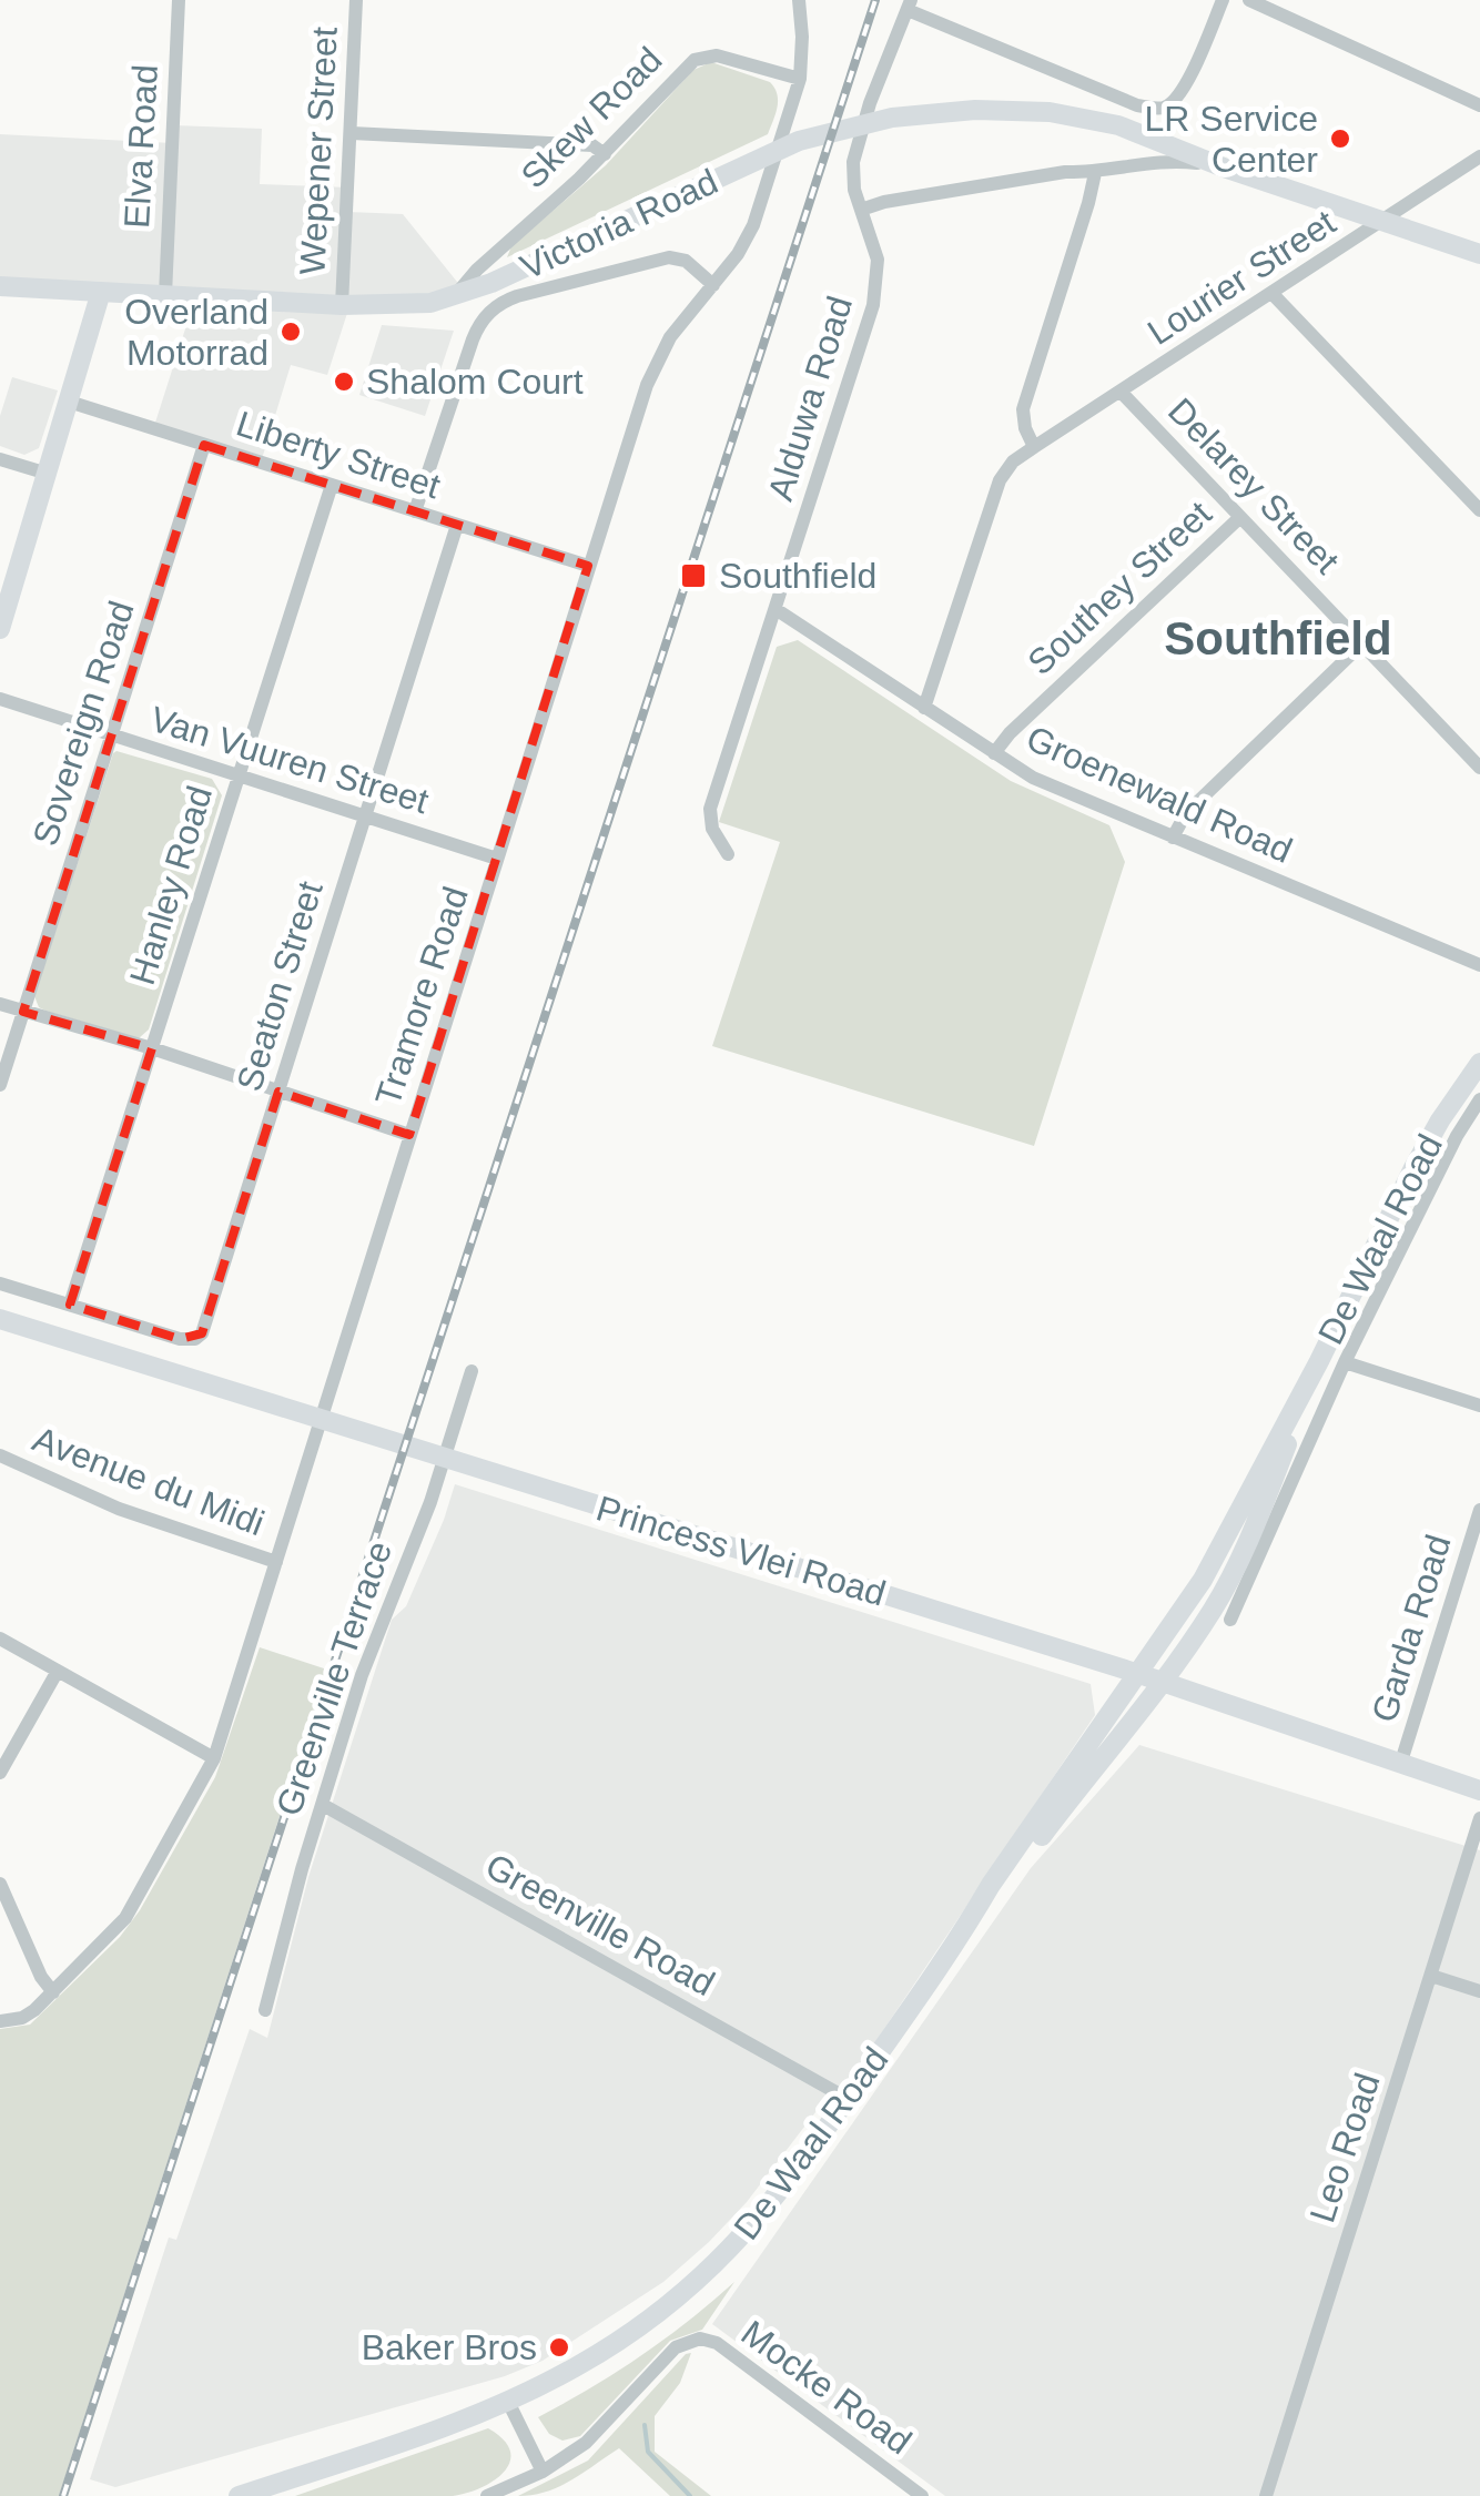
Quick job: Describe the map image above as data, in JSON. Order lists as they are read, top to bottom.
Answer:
{
  "streets": {
    "street": [
      "Skew Road",
      "Elva Road",
      "Wepener Street",
      "Victoria Road",
      "Lourier Street",
      "Alduwa Road",
      "Liberty Street",
      "Delarey Street",
      "Southey Street",
      "Sovereign Road",
      "Van Vuuren Street",
      "Groenewald Road",
      "Hanley Road",
      "Seaton Street",
      "Tramore Road",
      "De Waal Road",
      "Avenue du Midi",
      "Princess Vlei Road",
      "Garda Road",
      "Greenville Terrace",
      "Greenville Road",
      "Leo Road",
      "Mocke Road"
    ]
  },
  "crossings": [
    ["Skew Road", "Victoria Road"],
    ["Skew Road", "Tramore Road"],
    ["Elva Road", "Victoria Road"],
    ["Wepener Street", "Victoria Road"],
    ["Victoria Road", "Lourier Street"],
    ["Victoria Road", "Alduwa Road"],
    ["Lourier Street", "Delarey Street"],
    ["Lourier Street", "Groenewald Road"],
    ["Alduwa Road", "Groenewald Road"],
    ["Liberty Street", "Sovereign Road"],
    ["Liberty Street", "Hanley Road"],
    ["Liberty Street", "Seaton Street"],
    ["Liberty Street", "Tramore Road"],
    ["Delarey Street", "Southey Street"],
    ["Southey Street", "Groenewald Road"],
    ["Sovereign Road", "Van Vuuren Street"],
    ["Van Vuuren Street", "Hanley Road"],
    ["Van Vuuren Street", "Seaton Street"],
    ["Van Vuuren Street", "Tramore Road"],
    ["Hanley Road", "Seaton Street"],
    ["Tramore Road", "Avenue du Midi"],
    ["De Waal Road", "Princess Vlei Road"],
    ["De Waal Road", "Greenville Road"],
    ["Princess Vlei Road", "Garda Road"],
    ["Greenville Terrace", "Greenville Road"]
  ],
  "districts": ["Southfield"],
  "places": {
    "other": [
      "LR Service Center",
      "Overland Motorrad",
      "Shalom Court",
      "Baker Bros"
    ],
    "transit": ["Southfield"]
  }
}
